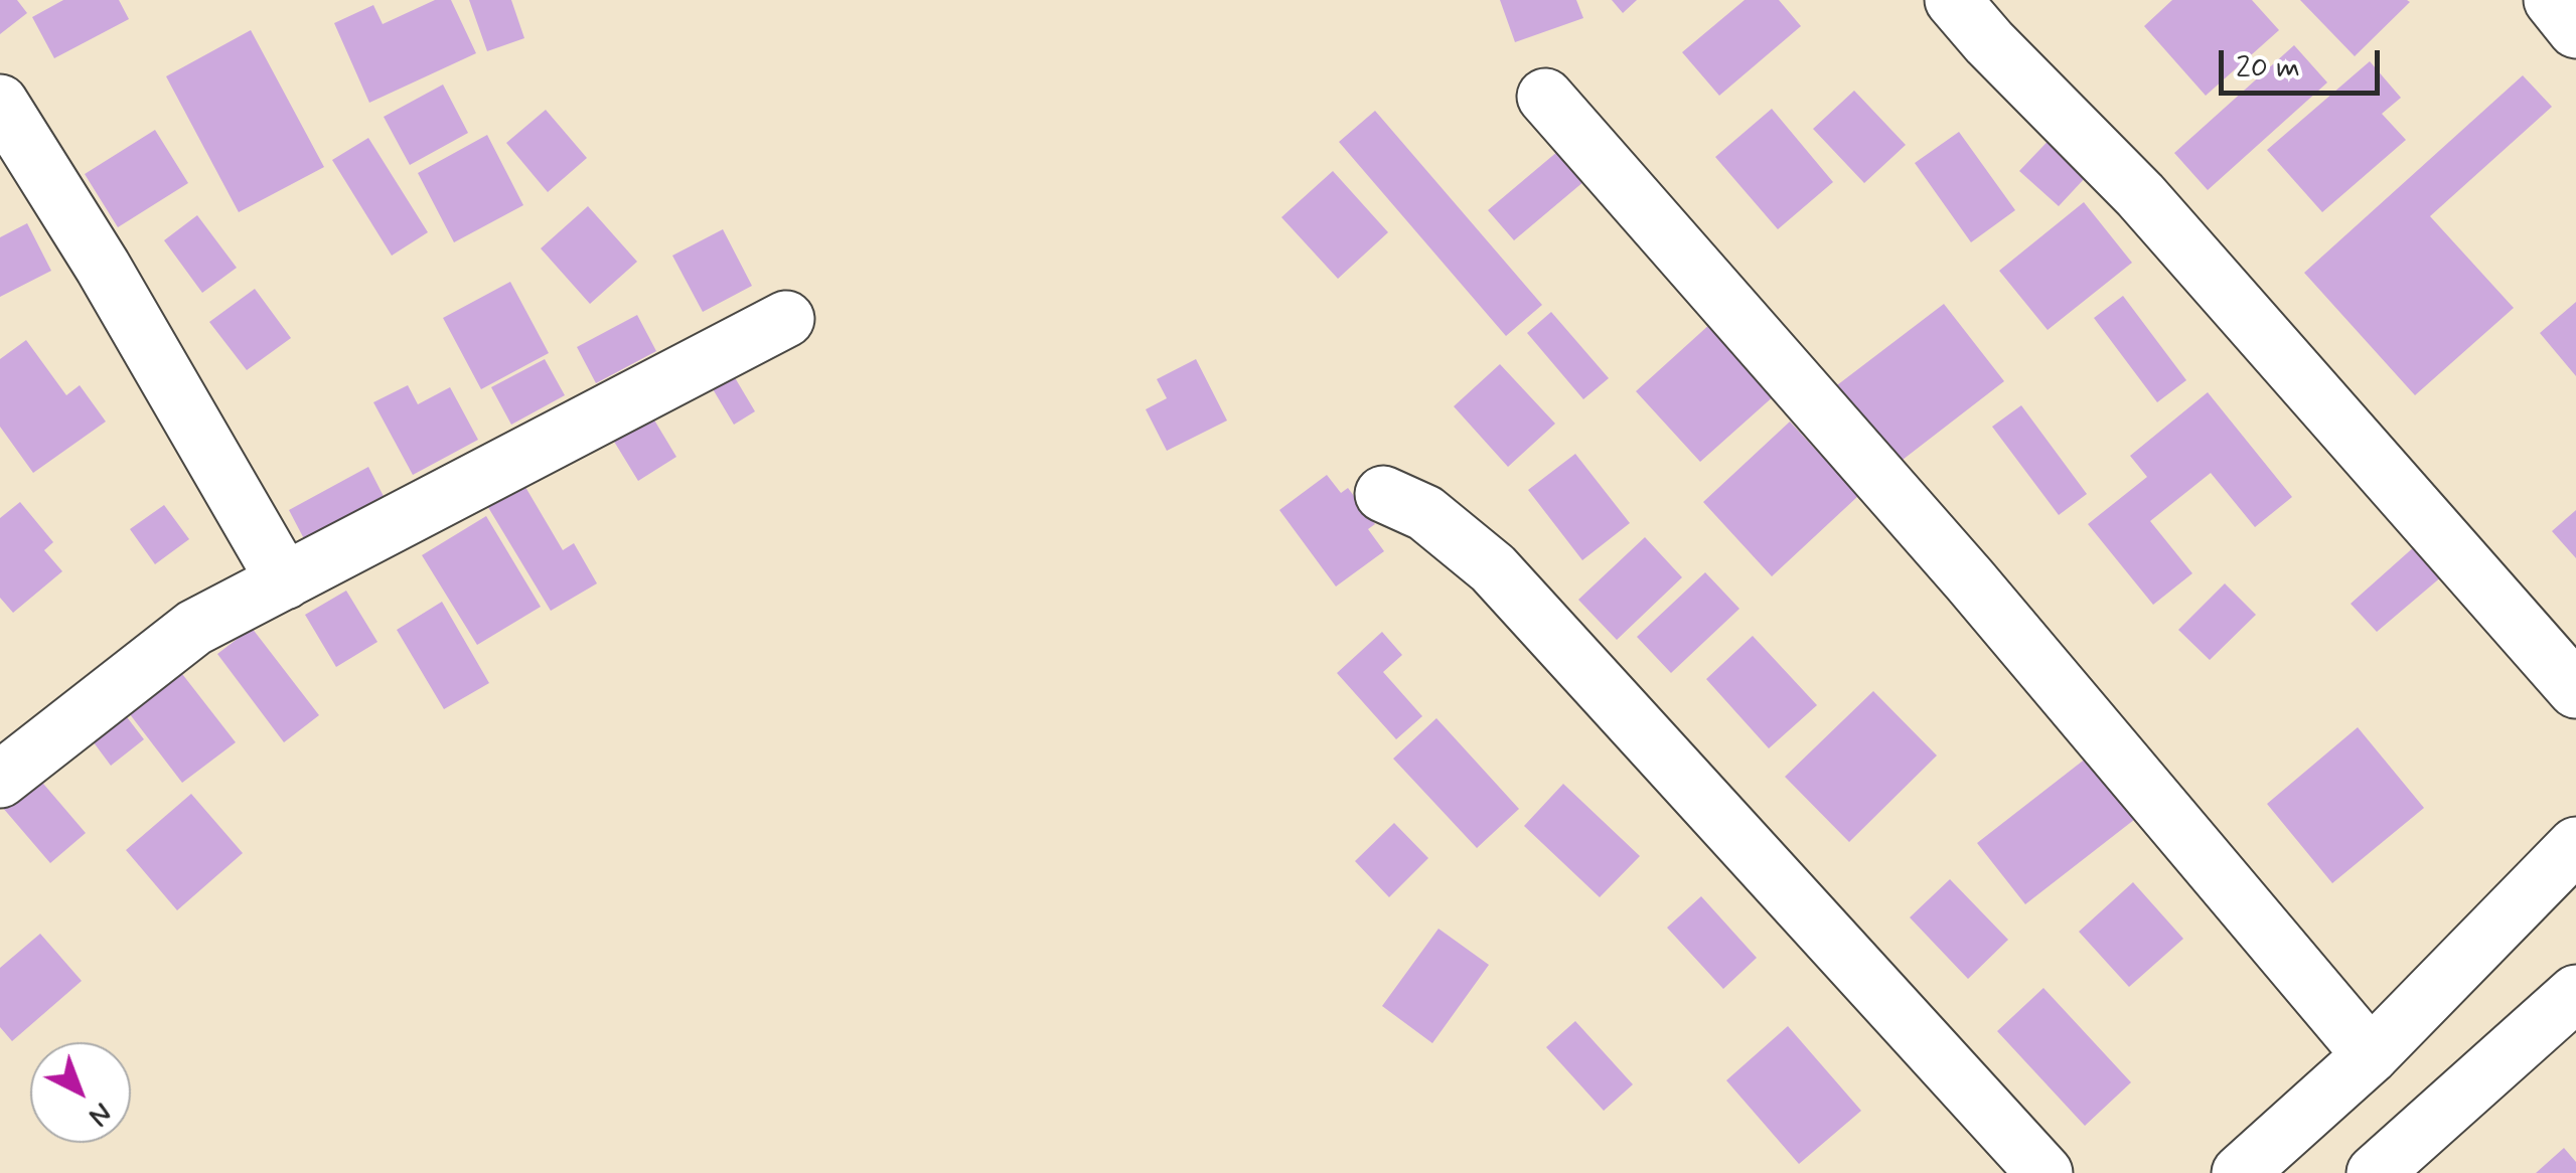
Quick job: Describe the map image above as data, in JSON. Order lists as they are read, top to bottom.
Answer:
{
  "scale_bar": "20 m",
  "north": "bottom right"
}
